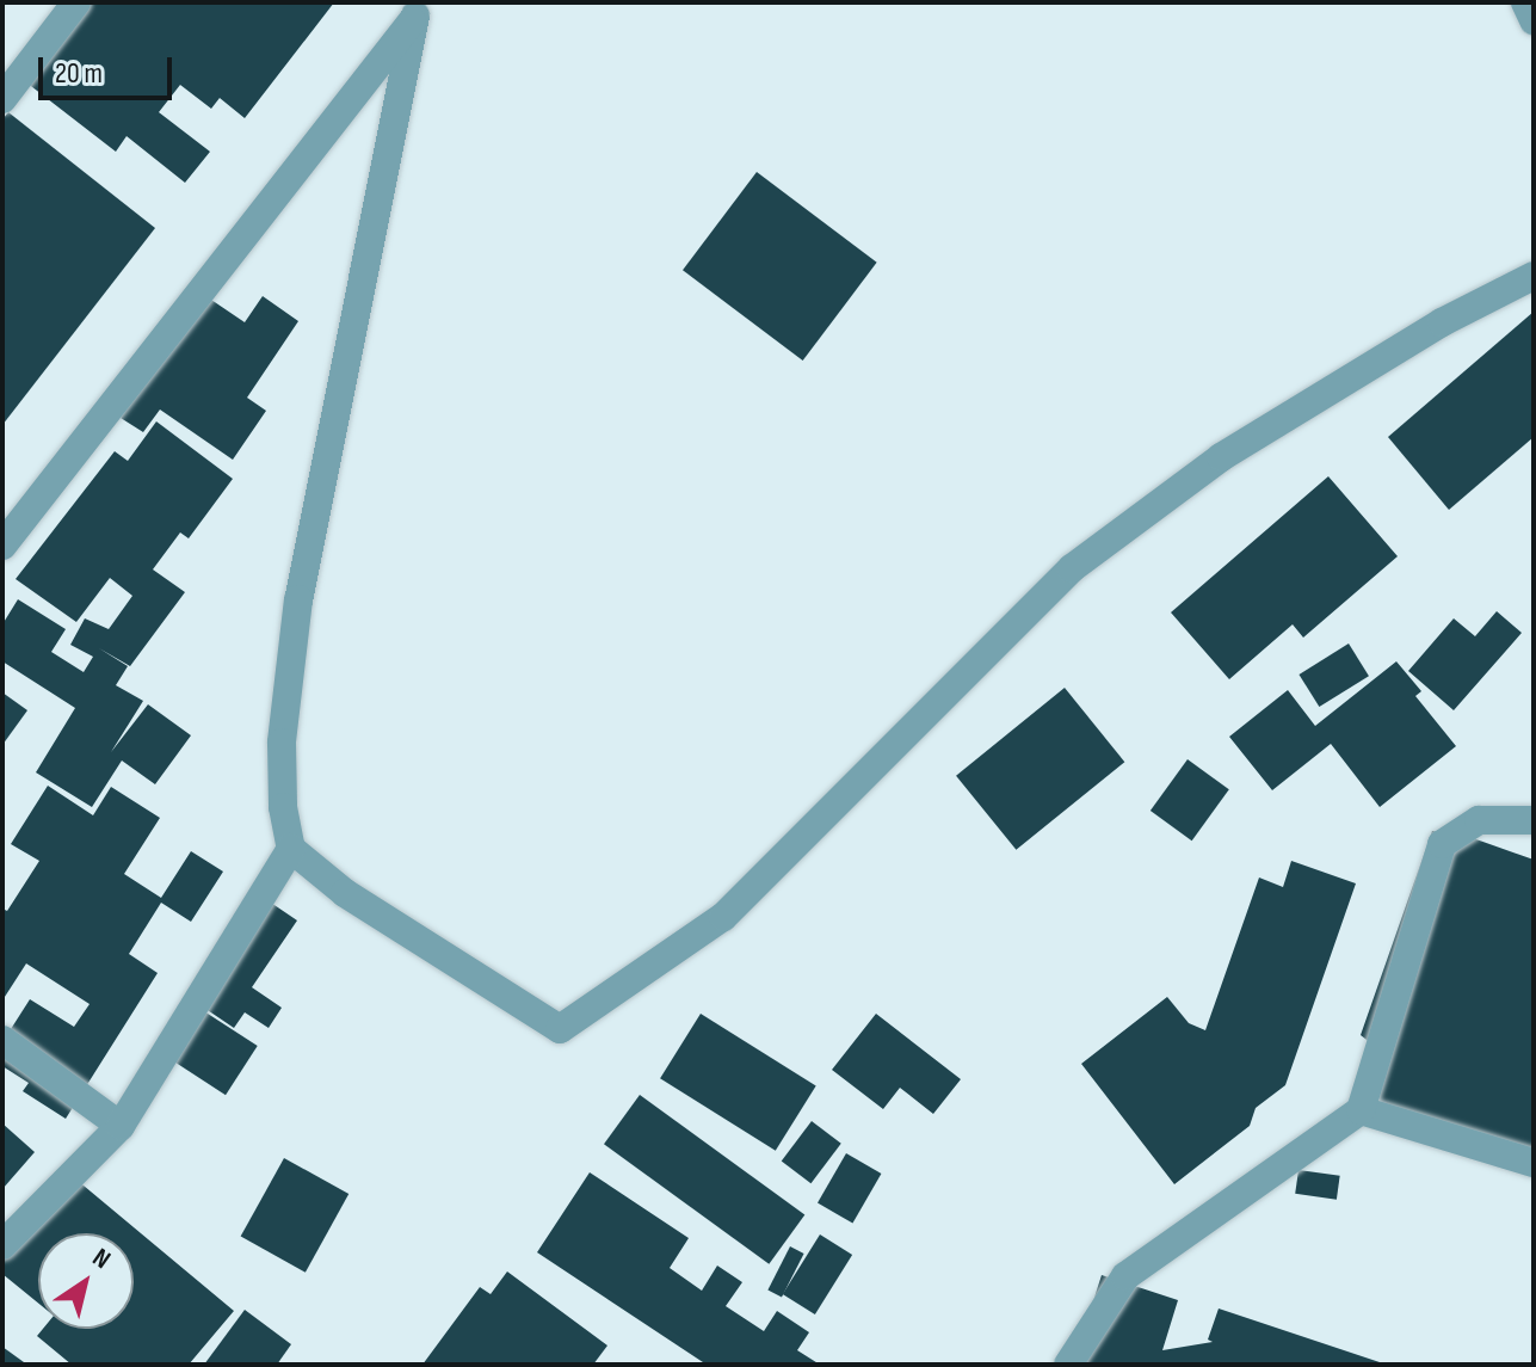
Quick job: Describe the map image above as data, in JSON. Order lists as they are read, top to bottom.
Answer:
{
  "scale_bar": "20 m",
  "north": "top right"
}
